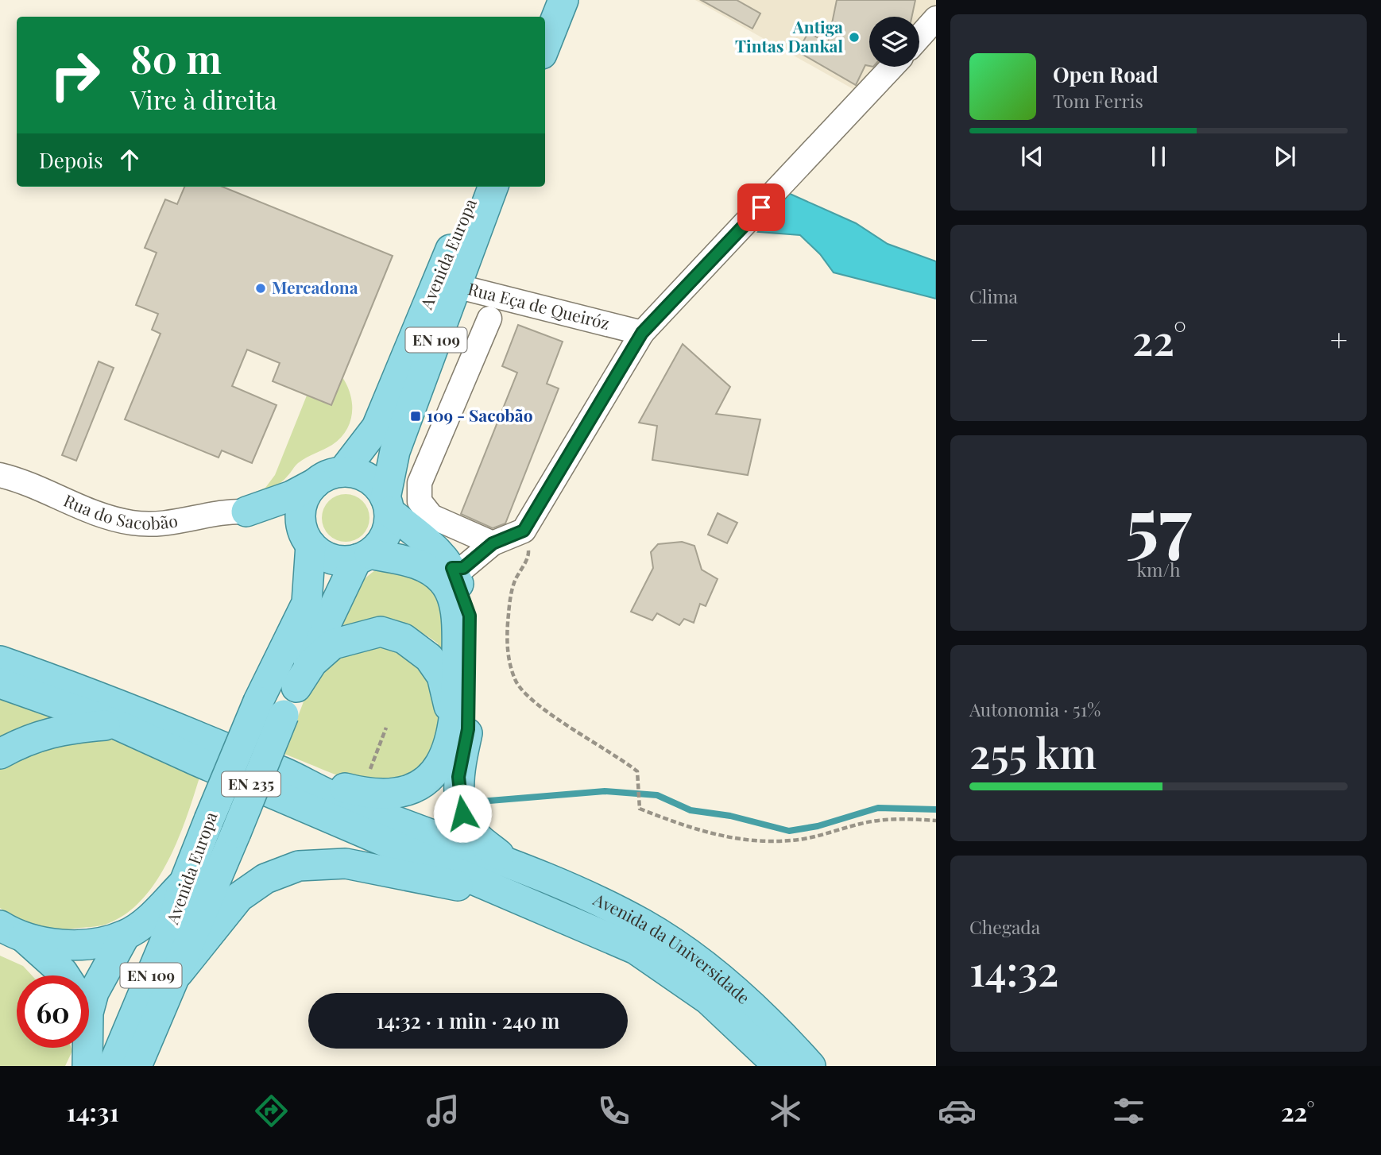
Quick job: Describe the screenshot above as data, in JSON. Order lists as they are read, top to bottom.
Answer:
{
  "streets": {
    "main road": [
      "Avenida Europa",
      "EN 109",
      "EN 235",
      "Avenida da Universidade"
    ],
    "street": ["Rua Eça de Queiróz", "Rua do Sacobão"]
  },
  "crossings": [
    ["Avenida Europa", "Rua Eça de Queiróz"],
    ["EN 235", "Avenida da Universidade"]
  ],
  "places": {
    "other": ["Antiga Tintas Dankal", "Mercadona"],
    "transit": ["109 - Sacobão"]
  },
  "page": {
    "turn": ["80 m", "Vire à direita"],
    "song": ["Open Road", "Tom Ferris"],
    "then": "Depois",
    "tile": [
      "Clima",
      ["57", "km/h"],
      ["Autonomia · 51%", "255 km"],
      ["Chegada", "14:32"]
    ],
    "heat": ["−", "22°", "+"],
    "limit": "60",
    "trip": "14:32 · 1 min · 240 m",
    "tabs": ["14:31", "22°"]
  }
}
